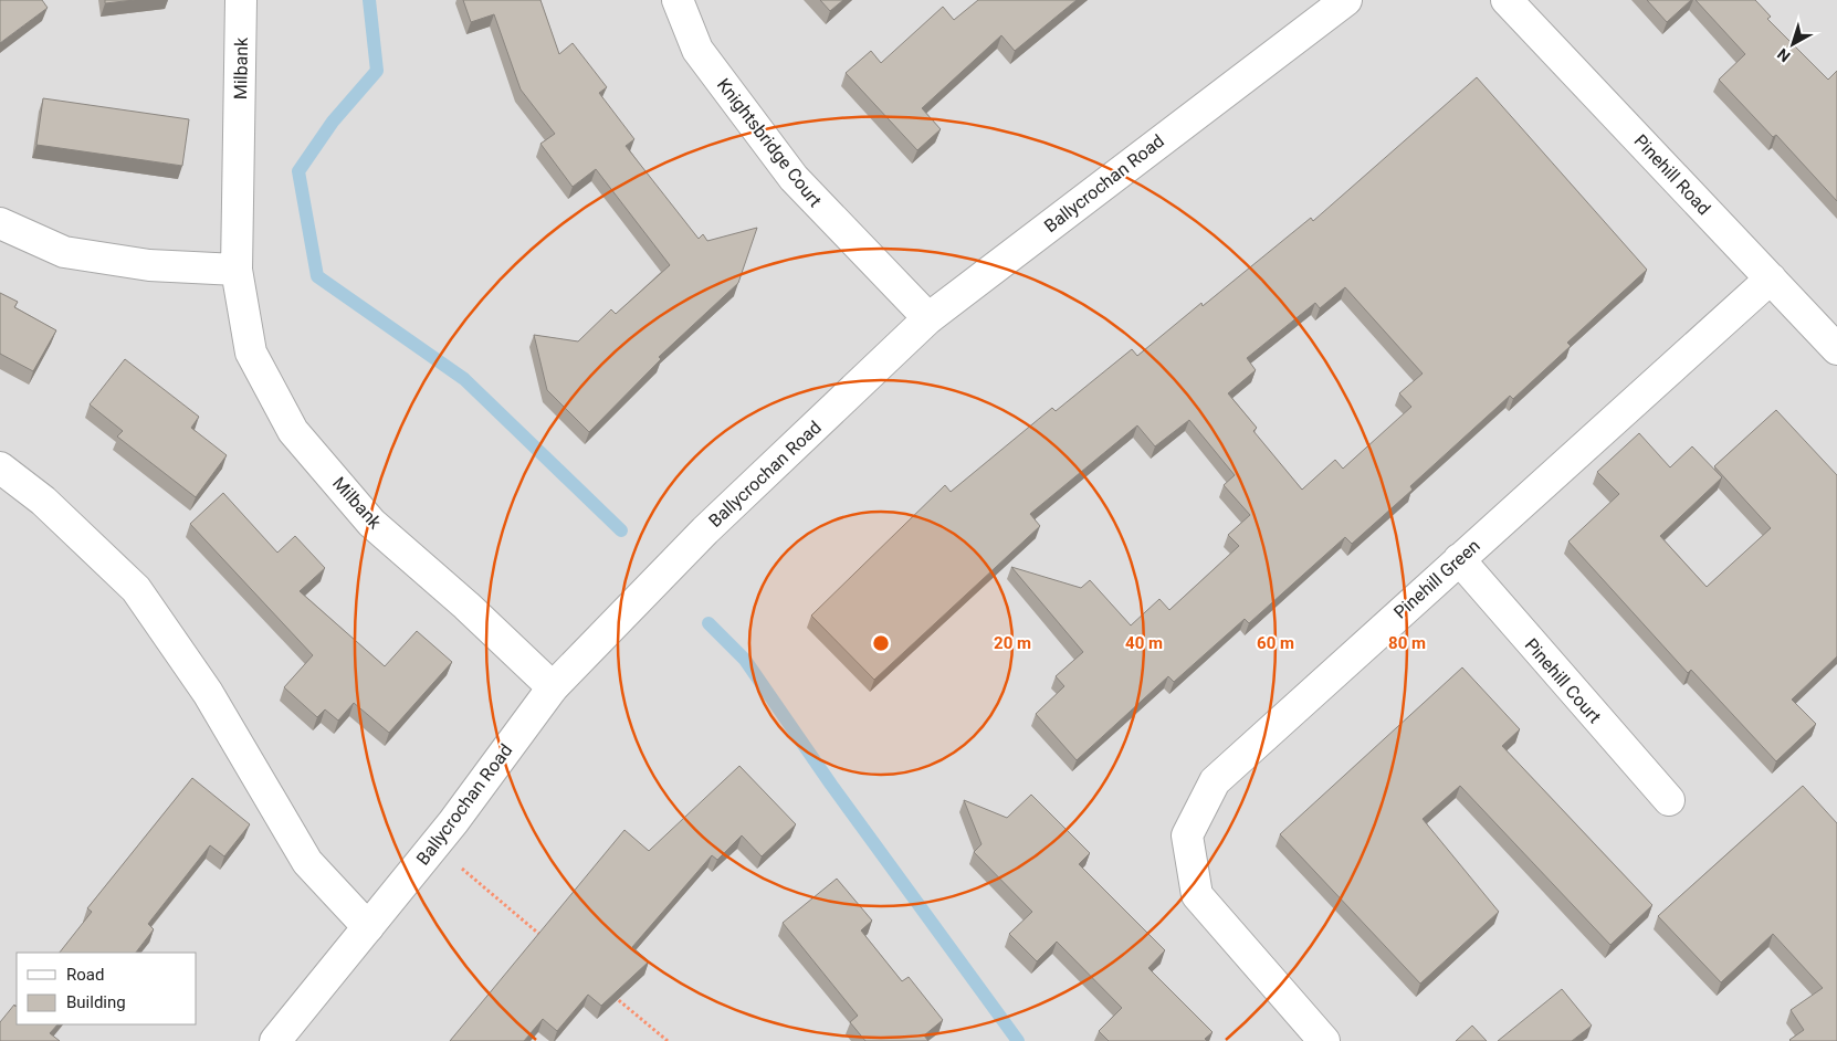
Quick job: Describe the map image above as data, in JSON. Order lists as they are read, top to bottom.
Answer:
{
  "streets": {
    "street": [
      "Milbank",
      "Knightsbridge Court",
      "Pinehill Road",
      "Ballycrochan Road",
      "Pinehill Green",
      "Pinehill Court"
    ]
  },
  "crossings": [
    ["Milbank", "Ballycrochan Road"],
    ["Knightsbridge Court", "Ballycrochan Road"],
    ["Pinehill Road", "Pinehill Green"],
    ["Pinehill Green", "Pinehill Court"]
  ],
  "legend": ["Road", "Building"],
  "north": "bottom left",
  "rings": [
    "20 m",
    "40 m",
    "60 m",
    "80 m"
  ]
}
